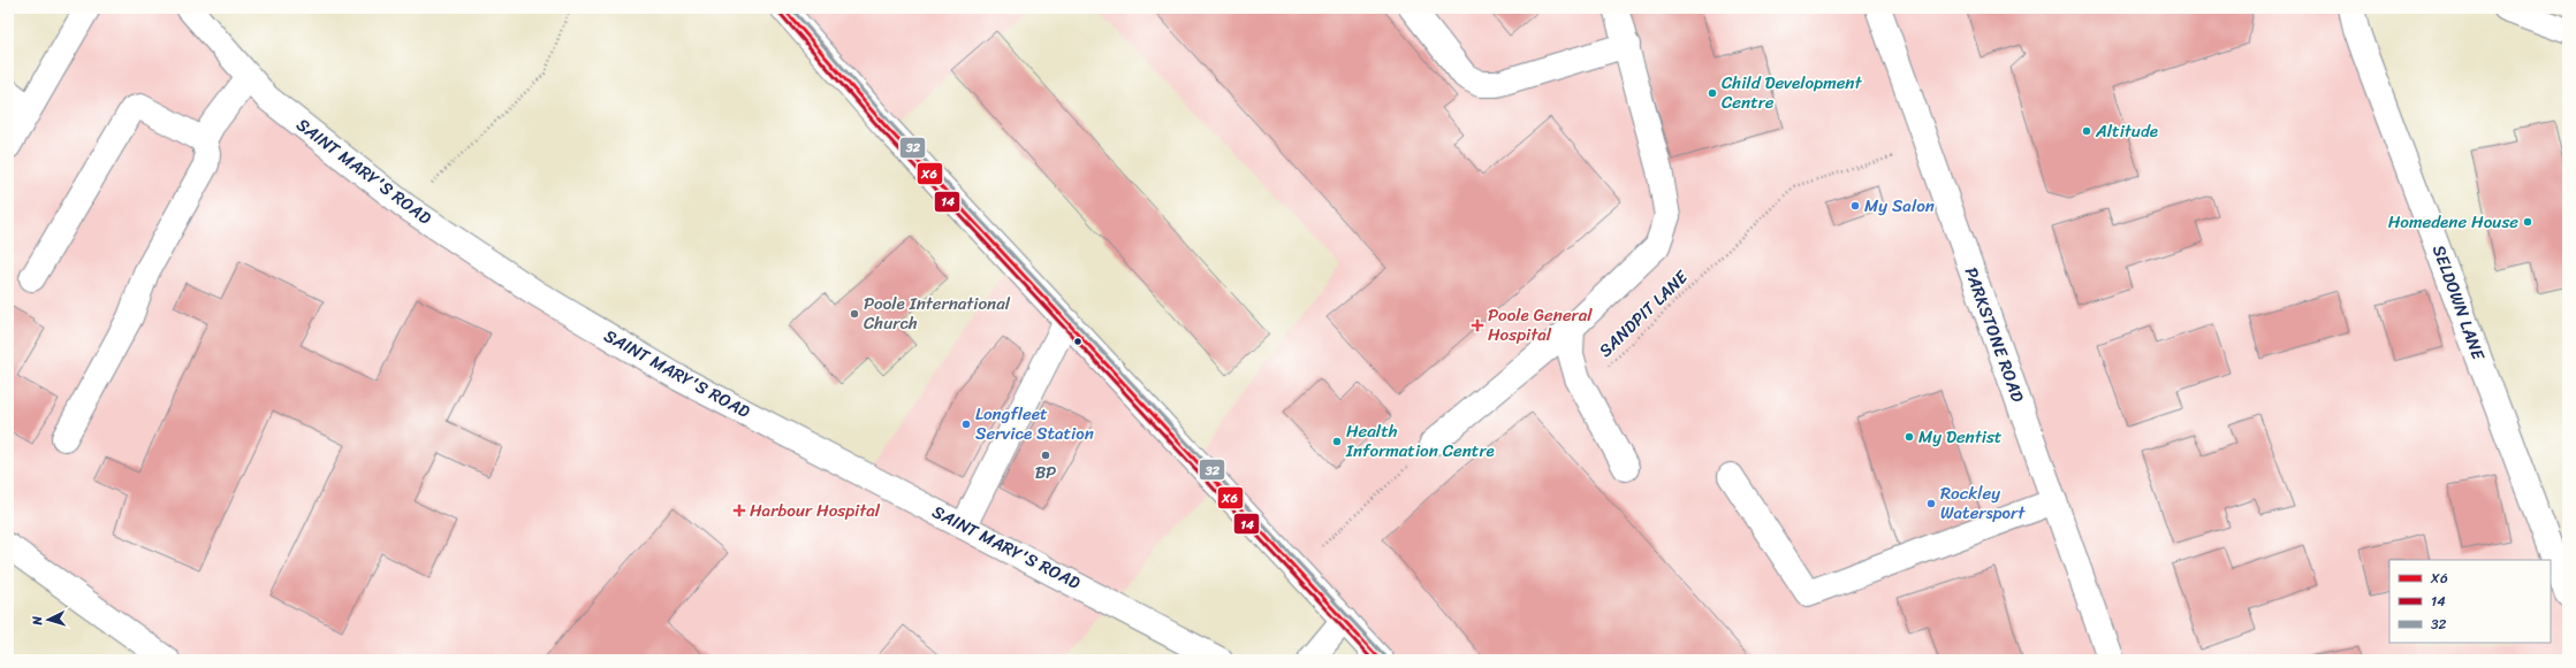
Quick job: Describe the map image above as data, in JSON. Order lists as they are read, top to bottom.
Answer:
{
  "streets": {
    "street": ["SAINT MARY'S ROAD", "SELDOWN LANE", "PARKSTONE ROAD"],
    "path": ["SANDPIT LANE"]
  },
  "crossings": [
    ["SANDPIT LANE", "PARKSTONE ROAD"]
  ],
  "places": {
    "other": [
      "Child Development Centre",
      "Altitude",
      "My Salon",
      "Homedene House",
      "Poole International Church",
      "Longfleet Service Station",
      "My Dentist",
      "Health Information Centre",
      "BP",
      "Rockley Watersport"
    ],
    "health": ["Poole General Hospital", "Harbour Hospital"]
  },
  "lines": ["transit line X6", "transit line 32", "transit line 14"],
  "legend": ["X6", "14", "32"],
  "north": "left"
}
